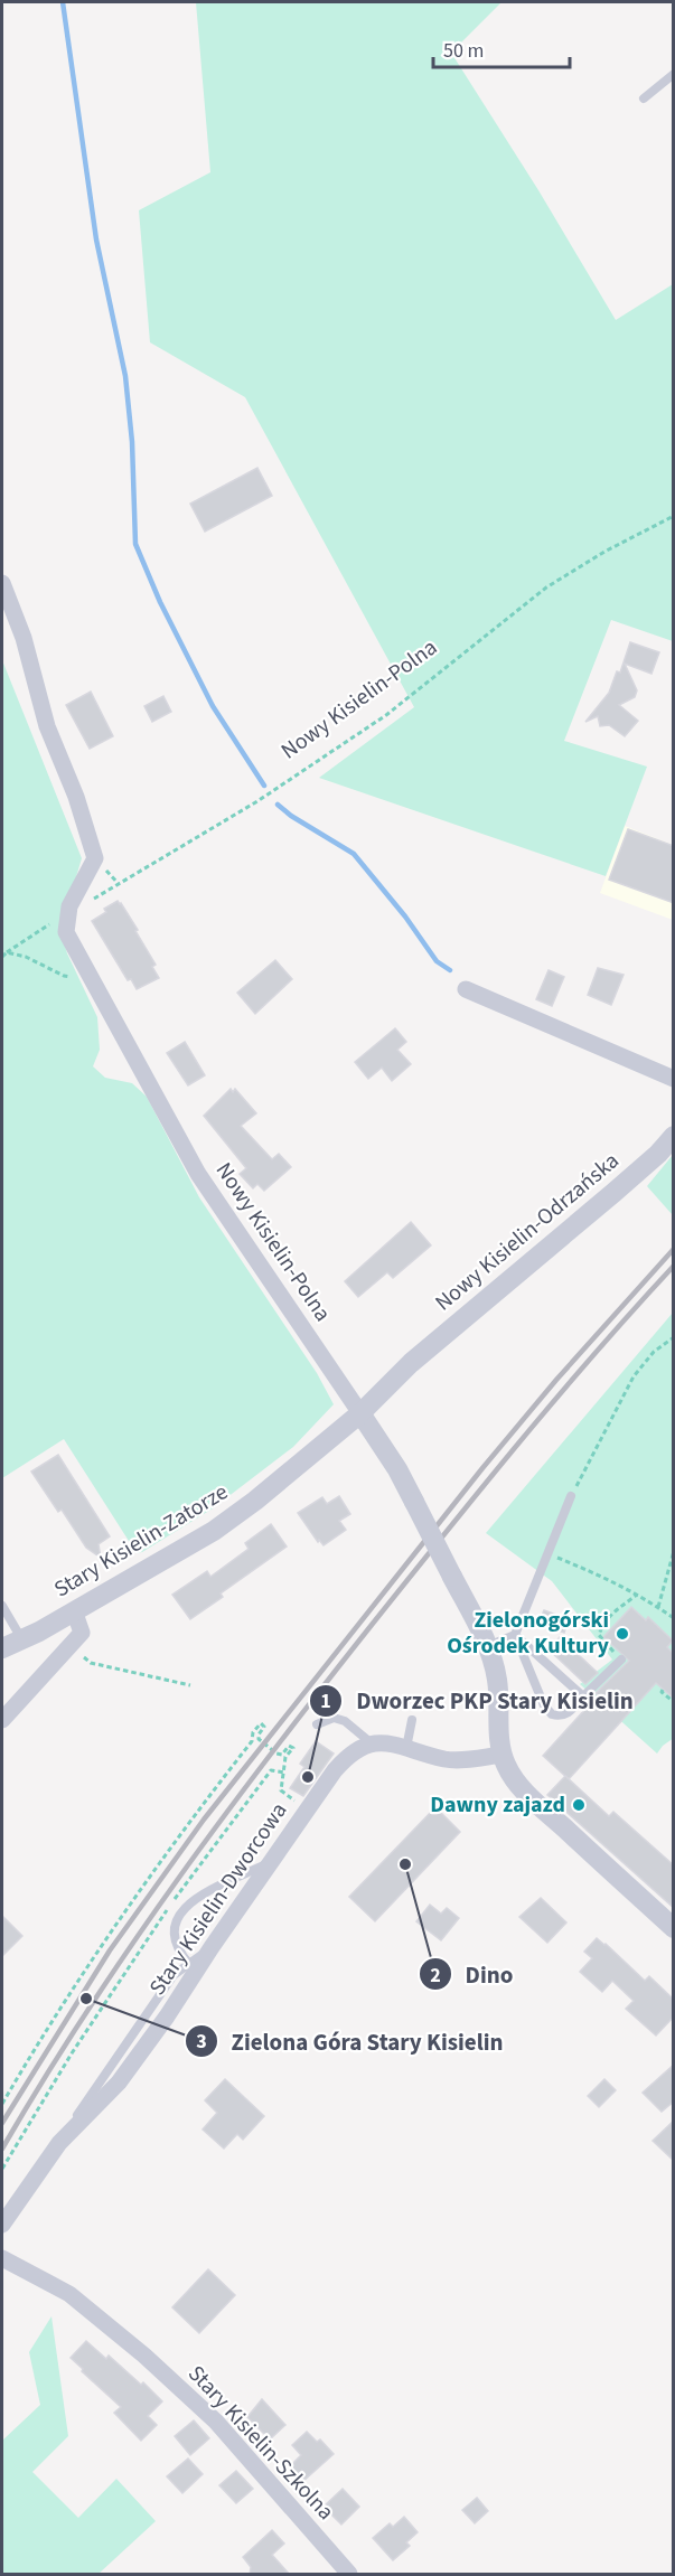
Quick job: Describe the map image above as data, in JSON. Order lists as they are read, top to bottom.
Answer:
{
  "streets": {
    "street": [
      "Nowy Kisielin-Polna",
      "Nowy Kisielin-Odrzańska",
      "Stary Kisielin-Zatorze",
      "Stary Kisielin-Dworcowa",
      "Stary Kisielin-Szkolna"
    ]
  },
  "crossings": [
    ["Nowy Kisielin-Polna", "Nowy Kisielin-Odrzańska"],
    ["Nowy Kisielin-Polna", "Stary Kisielin-Zatorze"],
    ["Nowy Kisielin-Odrzańska", "Stary Kisielin-Zatorze"]
  ],
  "places": [
    "Zielonogórski Ośrodek Kultury",
    "Dworzec PKP Stary Kisielin",
    "Dawny zajazd",
    "Dino",
    "Zielona Góra Stary Kisielin"
  ],
  "scale_bar": "50 m"
}
